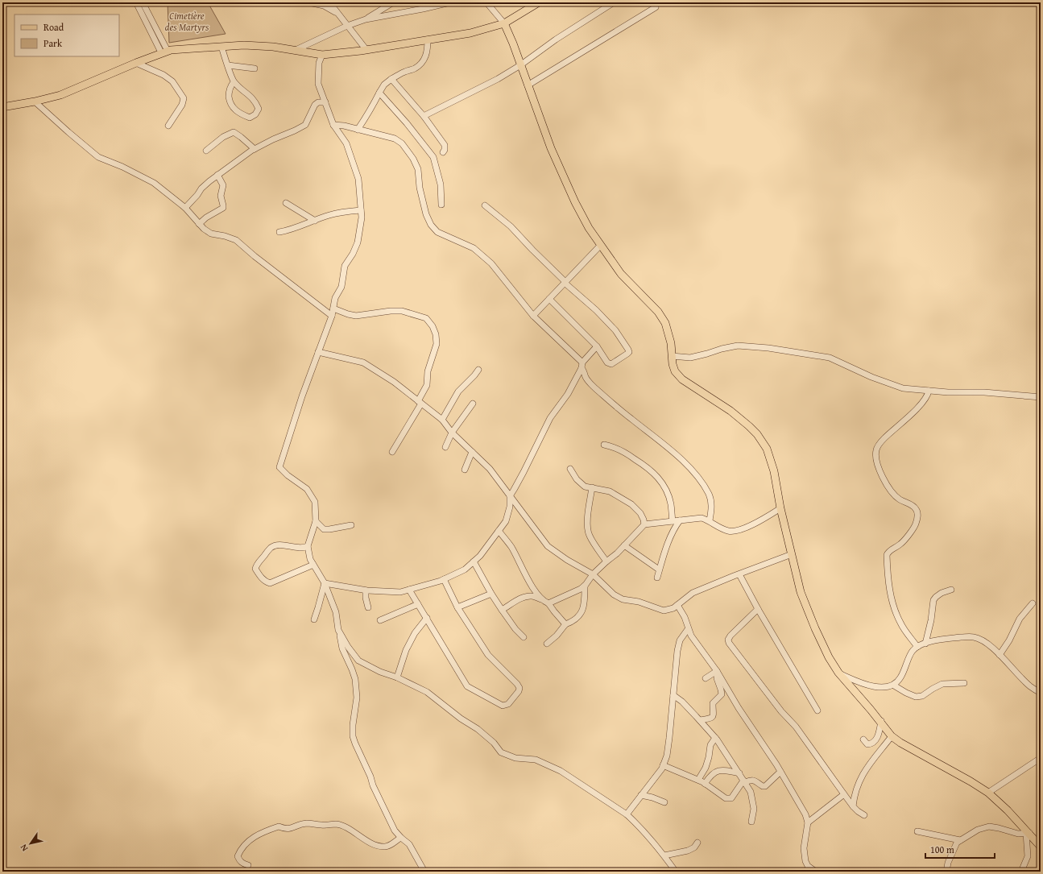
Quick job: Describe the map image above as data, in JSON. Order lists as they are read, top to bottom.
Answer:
{
  "parks": ["Cimetière des Martyrs"],
  "legend": ["Road", "Park"],
  "scale_bar": "100 m",
  "north": "bottom left"
}
